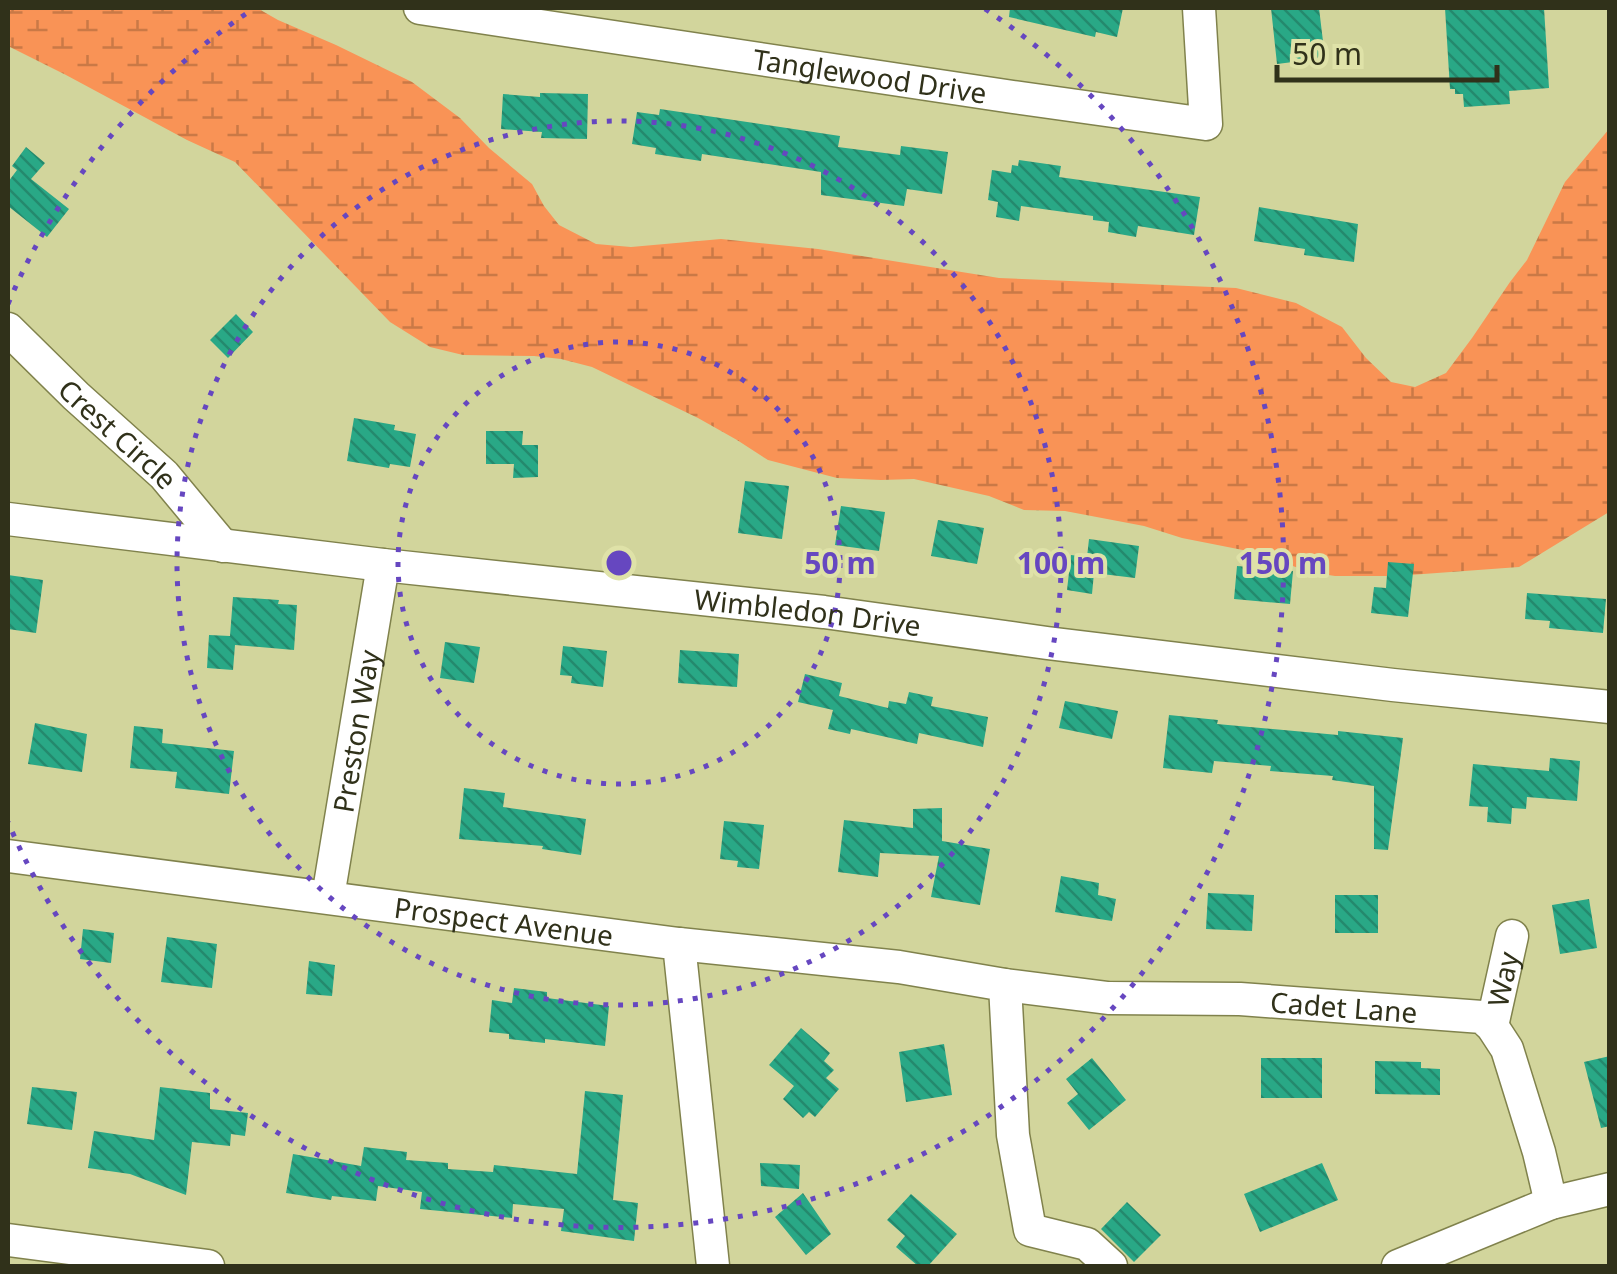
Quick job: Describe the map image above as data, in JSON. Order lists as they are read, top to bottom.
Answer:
{
  "streets": {
    "street": [
      "Tanglewood Drive",
      "Crest Circle",
      "Wimbledon Drive",
      "Preston Way",
      "Prospect Avenue",
      "Way",
      "Cadet Lane"
    ]
  },
  "crossings": [
    ["Crest Circle", "Wimbledon Drive"],
    ["Wimbledon Drive", "Preston Way"],
    ["Preston Way", "Prospect Avenue"],
    ["Prospect Avenue", "Cadet Lane"],
    ["Way", "Cadet Lane"]
  ],
  "scale_bar": "50 m",
  "rings": ["50 m", "100 m", "150 m"]
}
